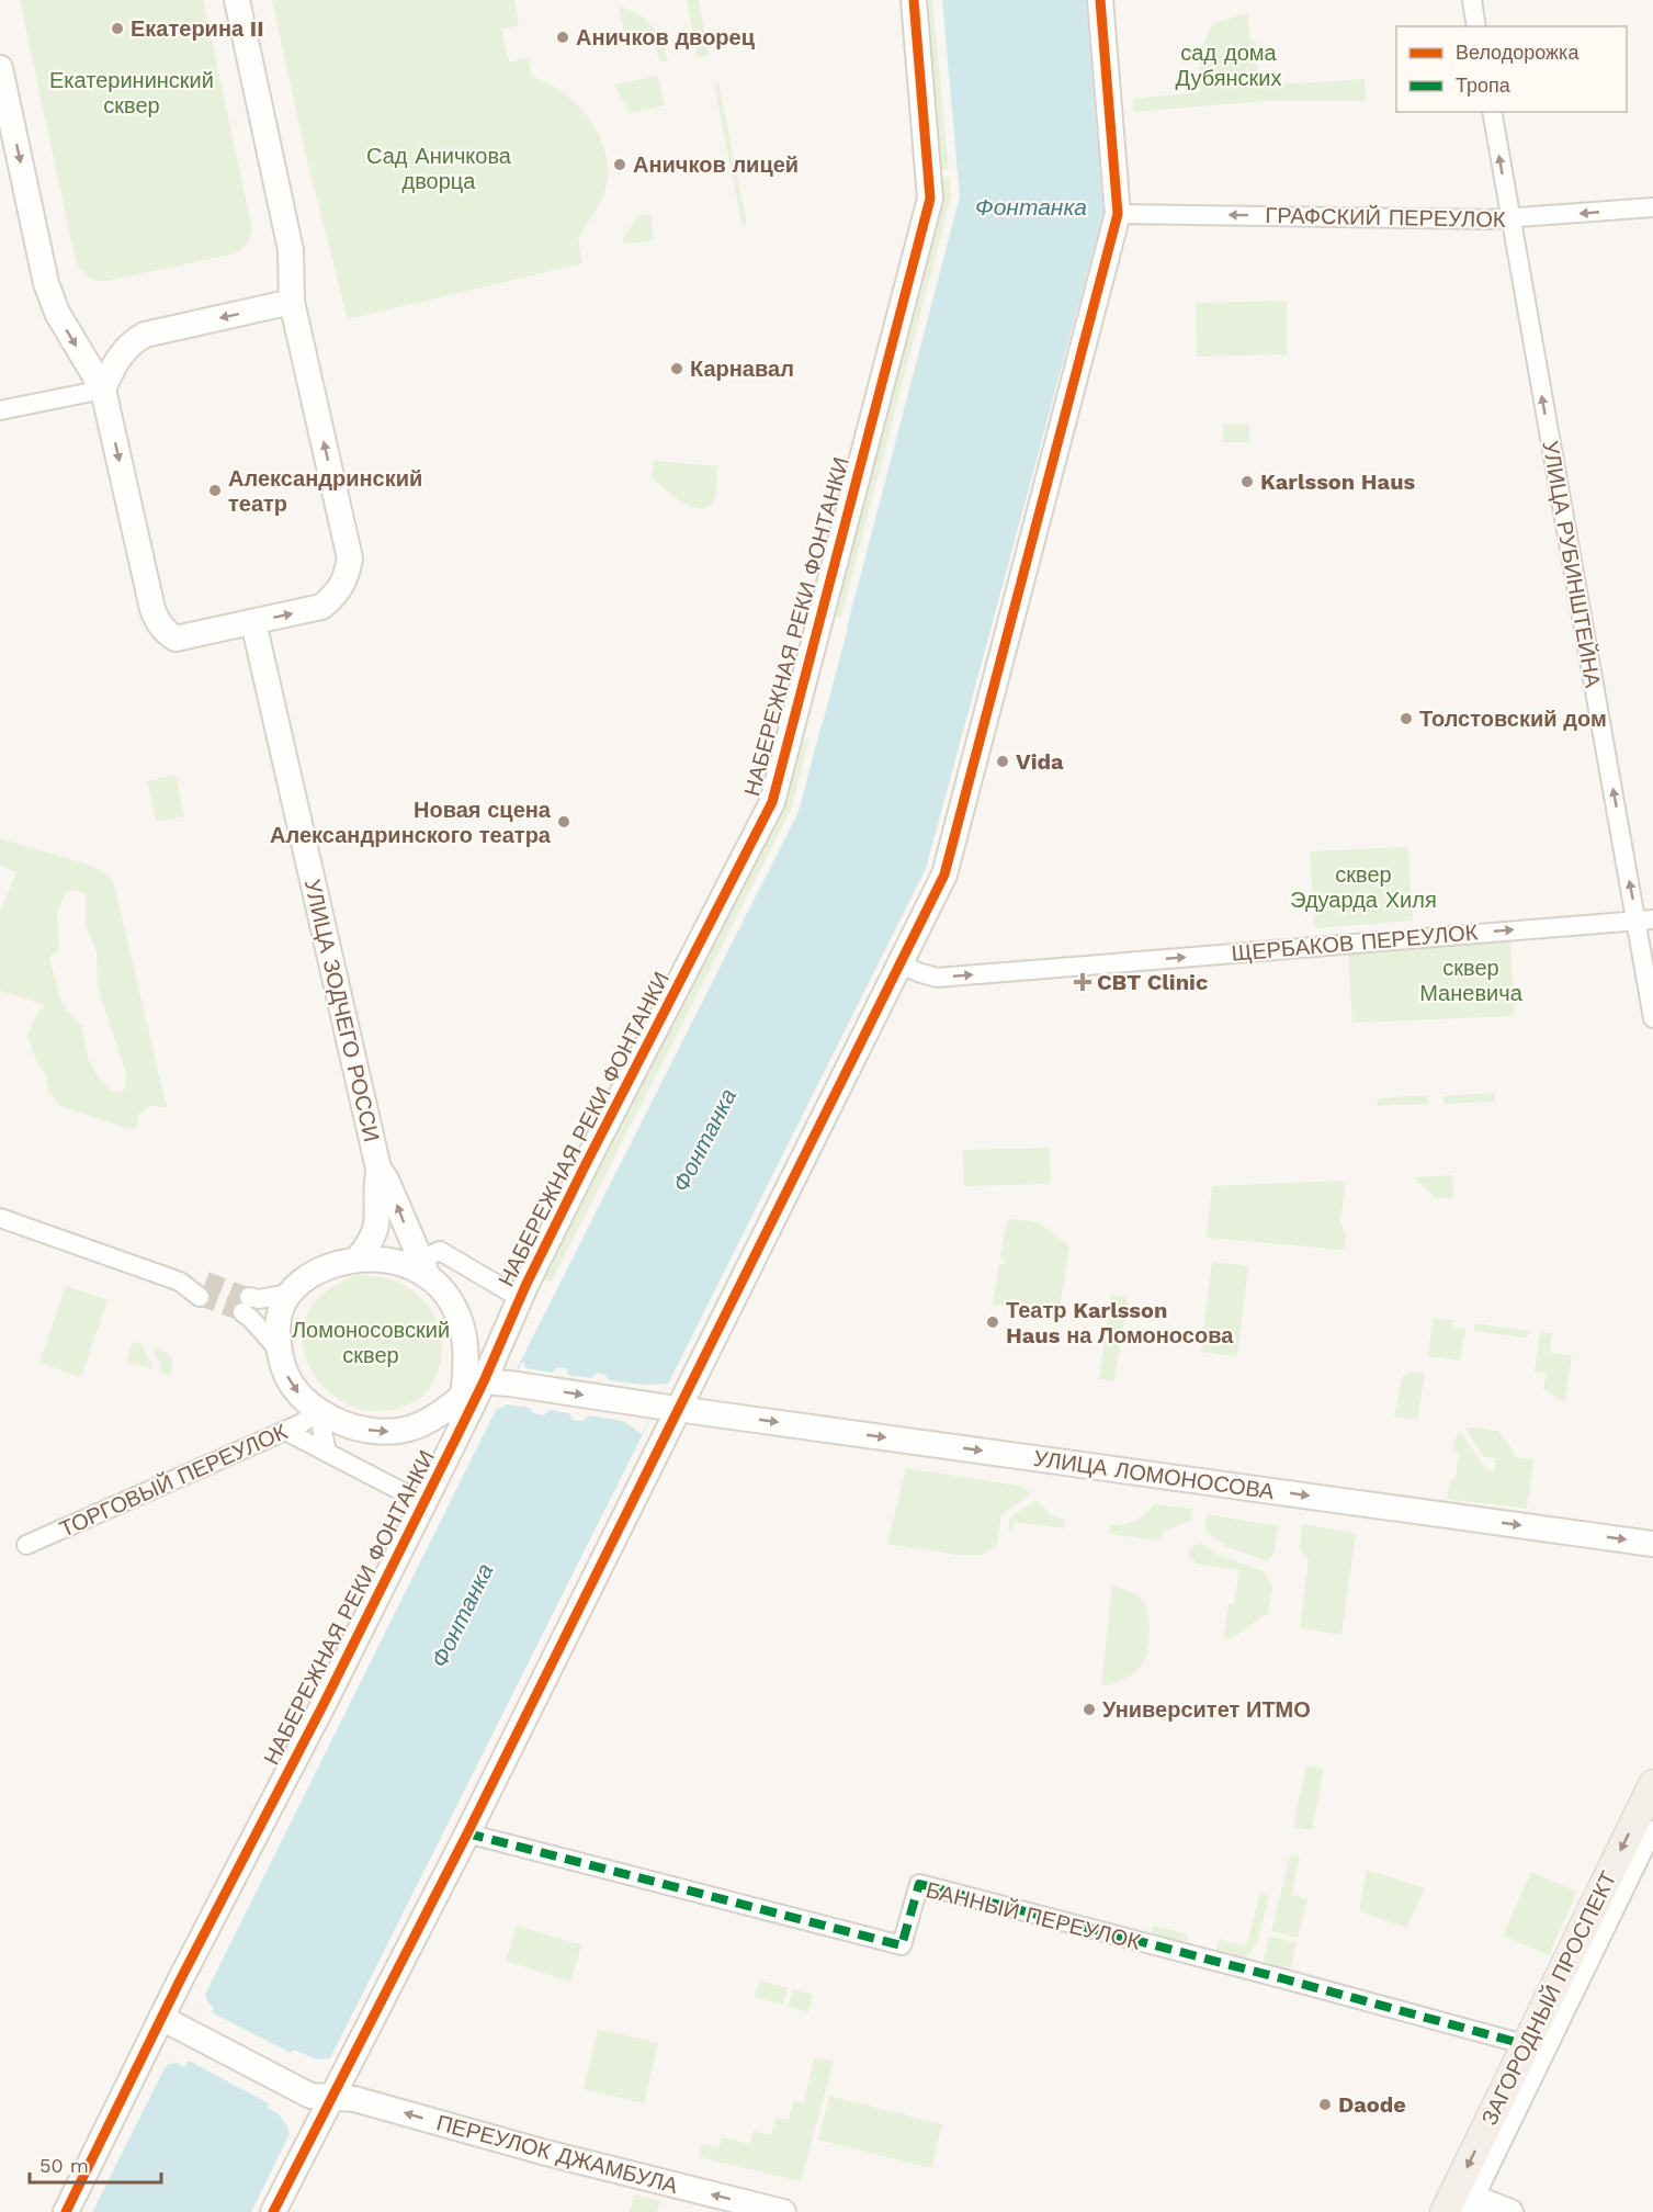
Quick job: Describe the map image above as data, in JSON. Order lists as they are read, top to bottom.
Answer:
{
  "streets": {
    "main road": [
      "НАБЕРЕЖНАЯ РЕКИ ФОНТАНКИ",
      "УЛИЦА ЗОДЧЕГО РОССИ",
      "УЛИЦА ЛОМОНОСОВА",
      "ЗАГОРОДНЫЙ ПРОСПЕКТ",
      "ПЕРЕУЛОК ДЖАМБУЛА"
    ],
    "street": [
      "ГРАФСКИЙ ПЕРЕУЛОК",
      "УЛИЦА РУБИНШТЕЙНА",
      "ЩЕРБАКОВ ПЕРЕУЛОК",
      "ТОРГОВЫЙ ПЕРЕУЛОК",
      "БАННЫЙ ПЕРЕУЛОК"
    ]
  },
  "crossings": [
    ["ГРАФСКИЙ ПЕРЕУЛОК", "УЛИЦА РУБИНШТЕЙНА"],
    ["УЛИЦА РУБИНШТЕЙНА", "ЩЕРБАКОВ ПЕРЕУЛОК"],
    ["НАБЕРЕЖНАЯ РЕКИ ФОНТАНКИ", "УЛИЦА ЗОДЧЕГО РОССИ"],
    ["НАБЕРЕЖНАЯ РЕКИ ФОНТАНКИ", "УЛИЦА ЛОМОНОСОВА"],
    ["НАБЕРЕЖНАЯ РЕКИ ФОНТАНКИ", "ТОРГОВЫЙ ПЕРЕУЛОК"],
    ["УЛИЦА ЗОДЧЕГО РОССИ", "УЛИЦА ЛОМОНОСОВА"],
    ["УЛИЦА ЗОДЧЕГО РОССИ", "ТОРГОВЫЙ ПЕРЕУЛОК"],
    ["УЛИЦА ЛОМОНОСОВА", "ТОРГОВЫЙ ПЕРЕУЛОК"],
    ["БАННЫЙ ПЕРЕУЛОК", "ЗАГОРОДНЫЙ ПРОСПЕКТ"]
  ],
  "one_way": [
    "ГРАФСКИЙ ПЕРЕУЛОК",
    "УЛИЦА РУБИНШТЕЙНА",
    "ЩЕРБАКОВ ПЕРЕУЛОК",
    "УЛИЦА ЛОМОНОСОВА",
    "ЗАГОРОДНЫЙ ПРОСПЕКТ",
    "ПЕРЕУЛОК ДЖАМБУЛА"
  ],
  "water": ["Фонтанка"],
  "parks": [
    "сад дома Дубянских",
    "Екатерининский сквер",
    "Сад Аничкова дворца",
    "сквер Эдуарда Хиля",
    "сквер Маневича",
    "Ломоносовский сквер"
  ],
  "places": {
    "other": [
      "Екатерина II",
      "Аничков дворец",
      "Аничков лицей",
      "Карнавал",
      "Karlsson Haus",
      "Александринский театр",
      "Толстовский дом",
      "Vida",
      "Новая сцена Александринского театра",
      "Театр Karlsson Haus на Ломоносова",
      "Университет ИТМО",
      "Daode"
    ],
    "health": ["CBT Clinic"]
  },
  "legend": ["Велодорожка", "Тропа"],
  "scale_bar": "50 m"
}
